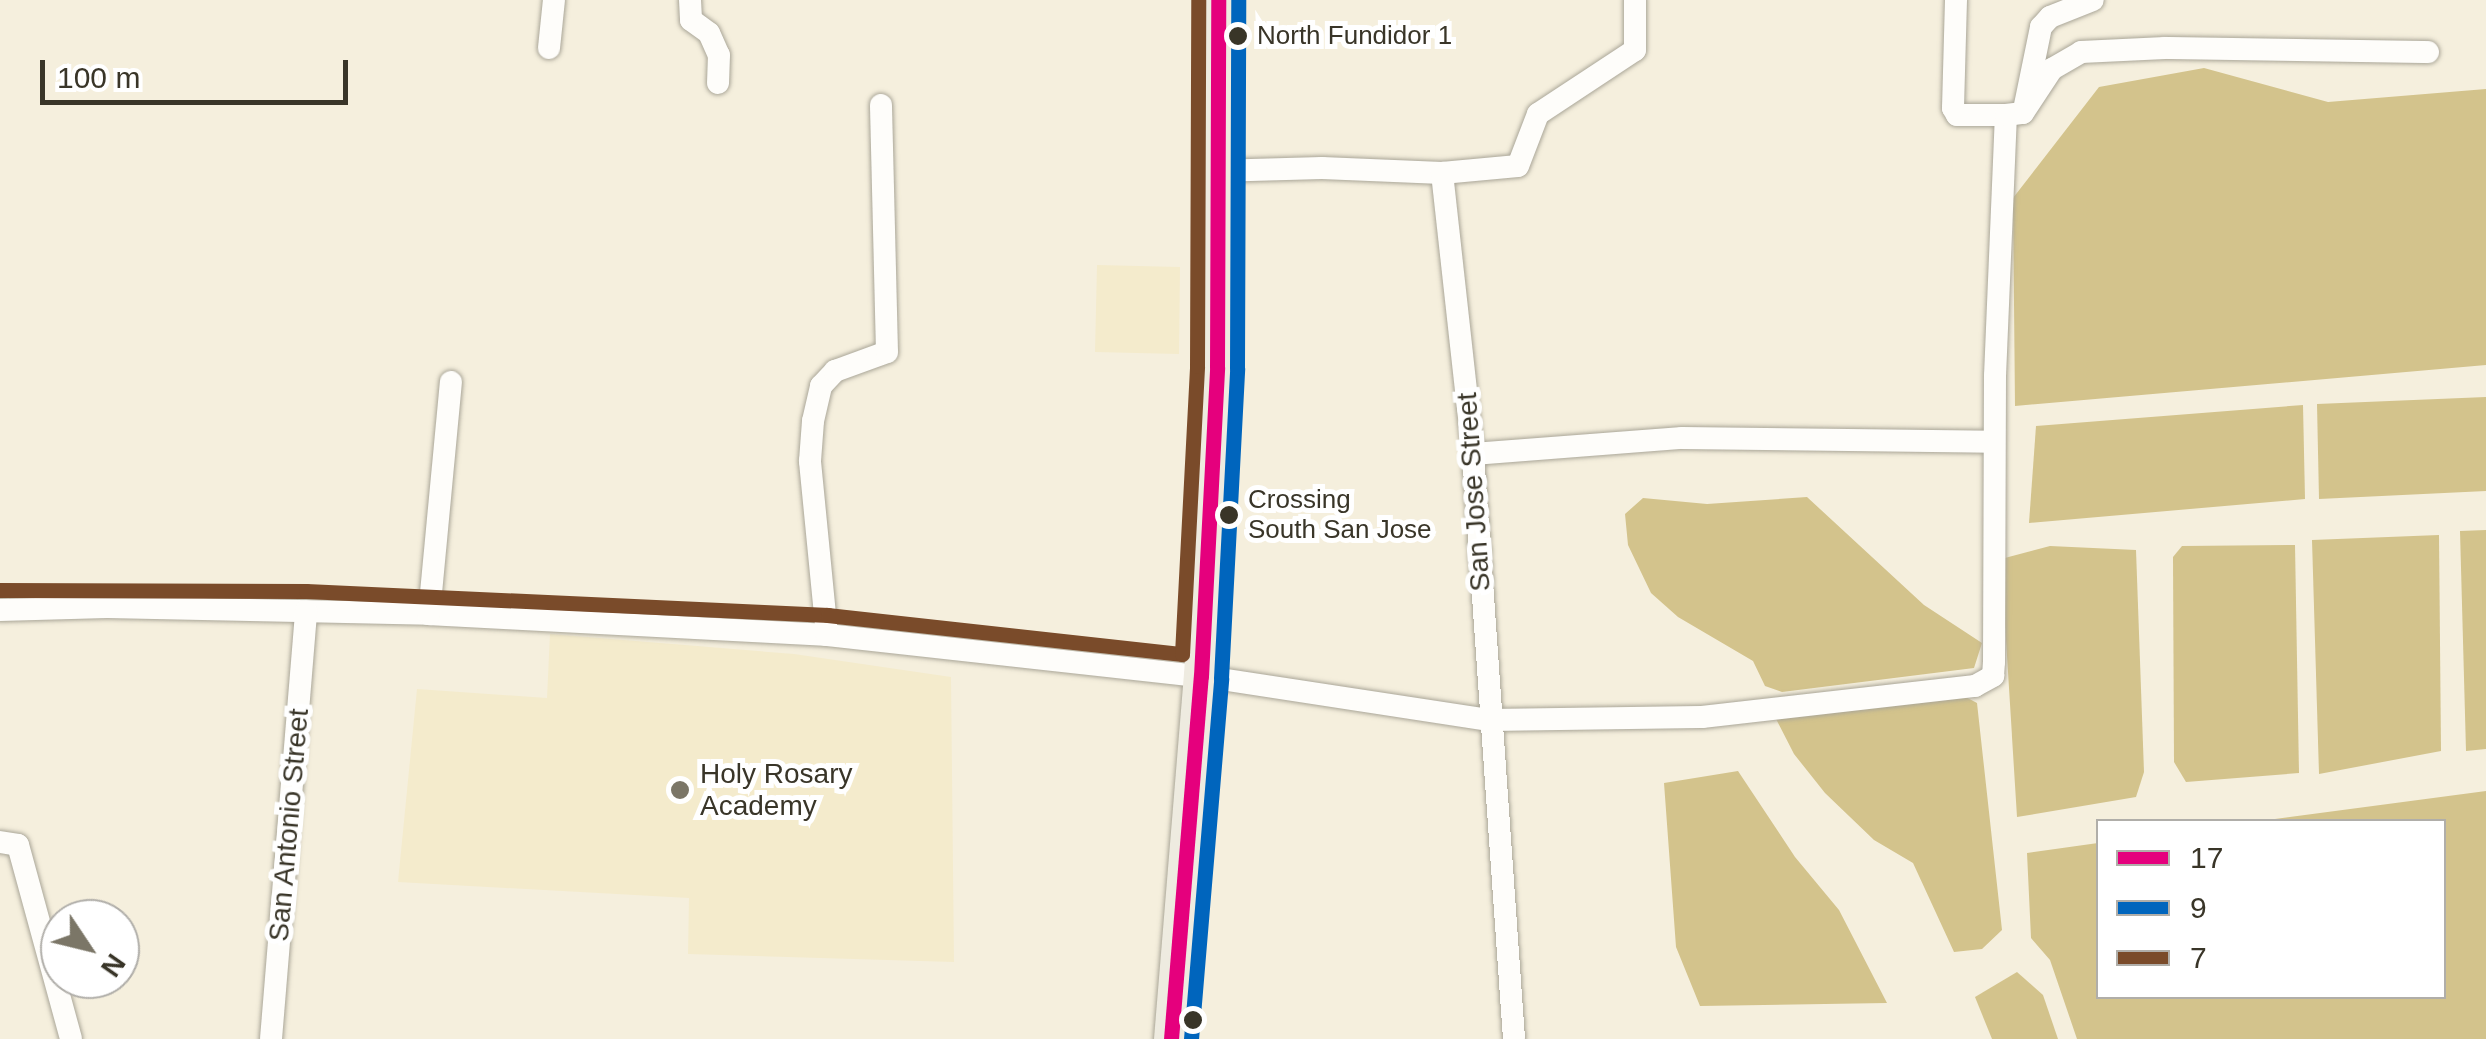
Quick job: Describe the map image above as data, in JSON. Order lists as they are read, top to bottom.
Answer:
{
  "streets": {
    "street": ["San Jose Street", "San Antonio Street"]
  },
  "places": ["North Fundidor 1", "Crossing South San Jose", "Holy Rosary Academy"],
  "lines": ["transit line 17", "transit line 9", "transit line 7"],
  "legend": ["17", "9", "7"],
  "scale_bar": "100 m",
  "north": "bottom right"
}
